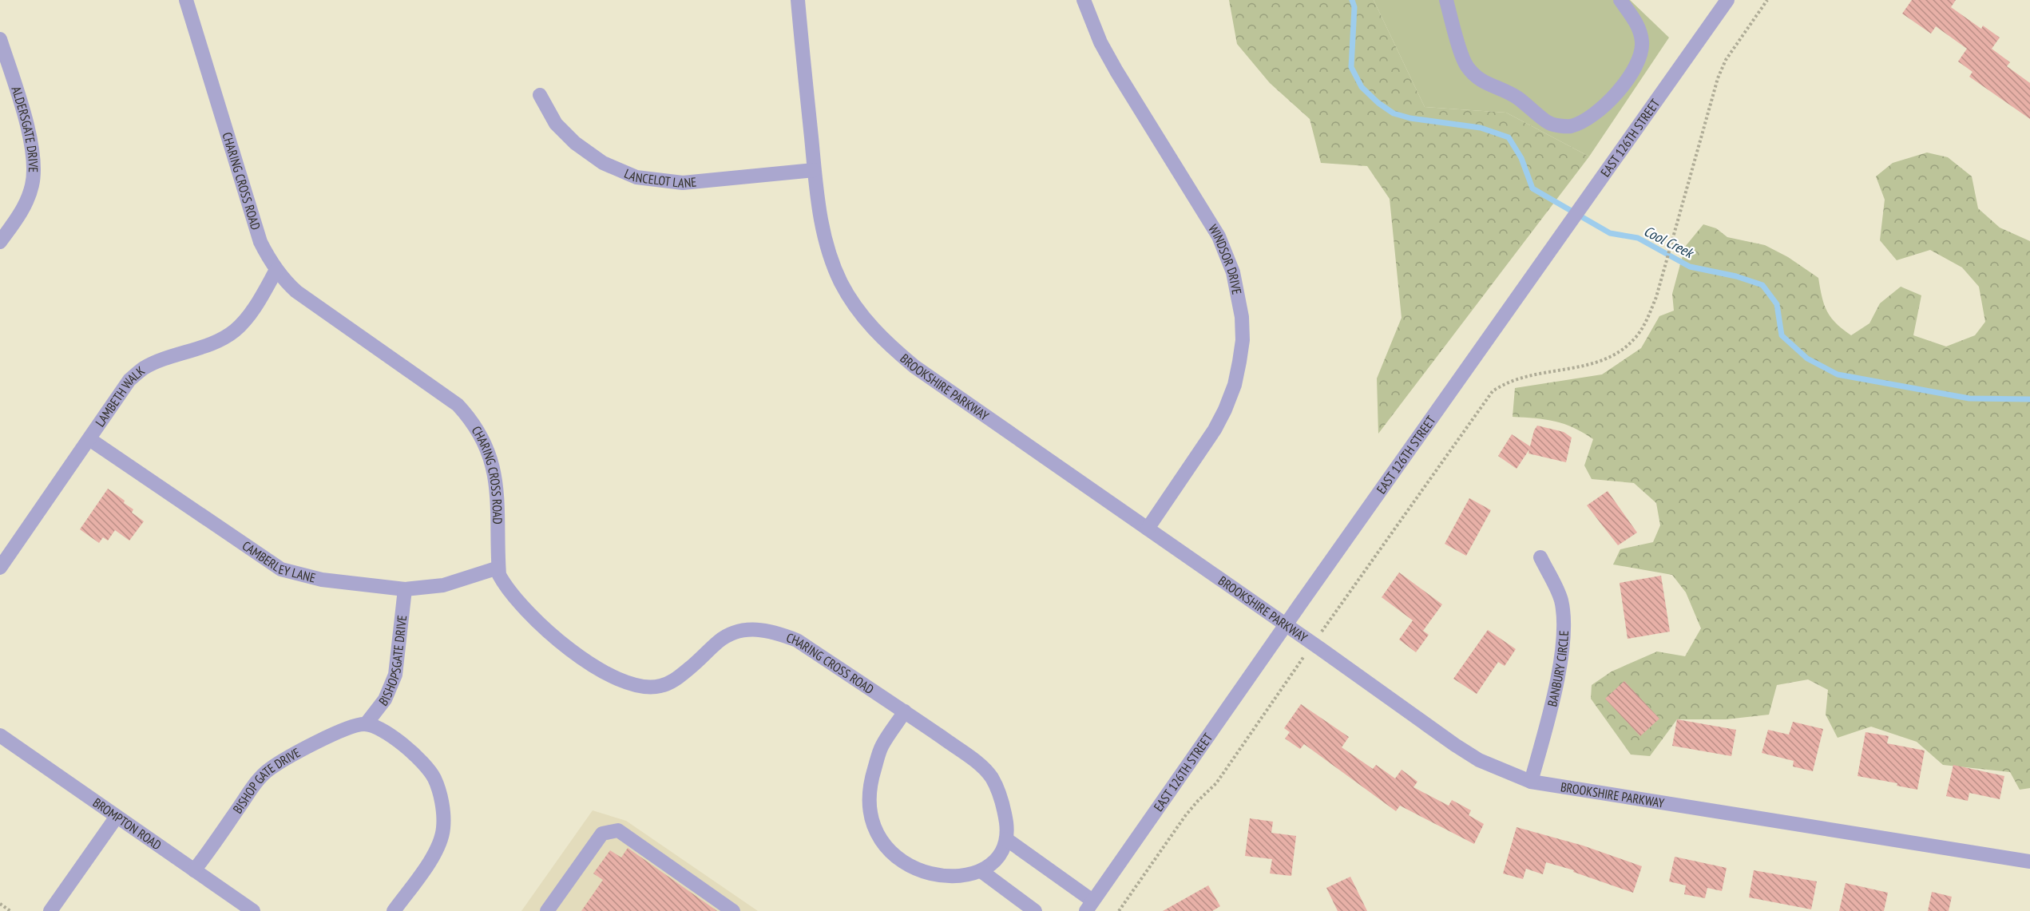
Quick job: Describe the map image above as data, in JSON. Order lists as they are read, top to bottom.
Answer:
{
  "streets": {
    "street": [
      "ALDERSGATE DRIVE",
      "EAST 126TH STREET",
      "LANCELOT LANE",
      "CHARING CROSS ROAD",
      "WINDSOR DRIVE",
      "BROOKSHIRE PARKWAY",
      "LAMBETH WALK",
      "CAMBERLEY LANE",
      "BISHOPSGATE DRIVE",
      "BANBURY CIRCLE",
      "BISHOP GATE DRIVE",
      "BROMPTON ROAD"
    ]
  },
  "crossings": [
    ["EAST 126TH STREET", "BROOKSHIRE PARKWAY"],
    ["LANCELOT LANE", "BROOKSHIRE PARKWAY"],
    ["CHARING CROSS ROAD", "LAMBETH WALK"],
    ["CHARING CROSS ROAD", "CAMBERLEY LANE"],
    ["WINDSOR DRIVE", "BROOKSHIRE PARKWAY"],
    ["BROOKSHIRE PARKWAY", "BANBURY CIRCLE"],
    ["LAMBETH WALK", "CAMBERLEY LANE"],
    ["CAMBERLEY LANE", "BISHOPSGATE DRIVE"],
    ["BISHOPSGATE DRIVE", "BISHOP GATE DRIVE"],
    ["BISHOP GATE DRIVE", "BROMPTON ROAD"]
  ],
  "water": ["Cool Creek"]
}
